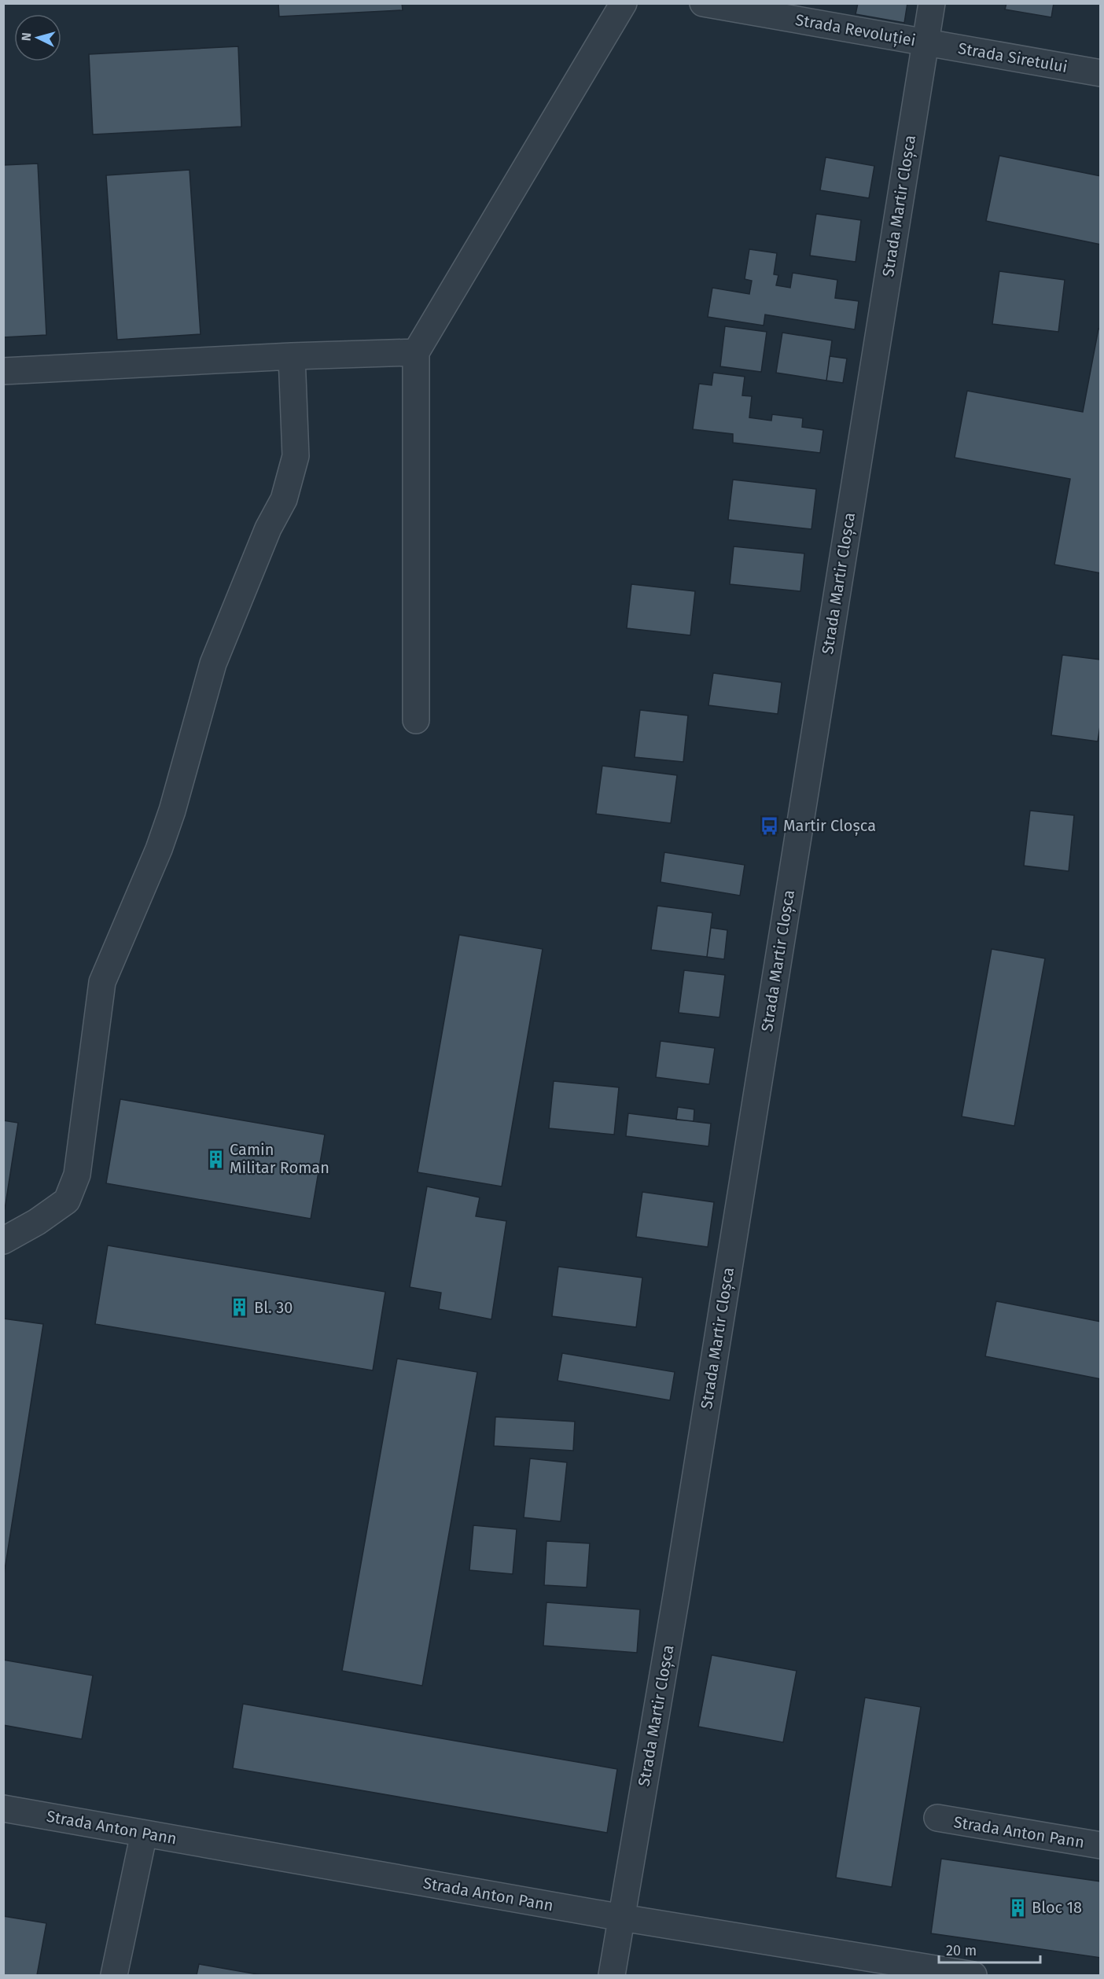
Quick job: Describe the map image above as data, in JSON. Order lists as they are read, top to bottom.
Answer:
{
  "streets": {
    "street": [
      "Strada Revoluției",
      "Strada Siretului",
      "Strada Martir Cloșca",
      "Strada Anton Pann"
    ]
  },
  "crossings": [
    ["Strada Revoluției", "Strada Siretului"],
    ["Strada Revoluției", "Strada Martir Cloșca"],
    ["Strada Siretului", "Strada Martir Cloșca"],
    ["Strada Martir Cloșca", "Strada Anton Pann"]
  ],
  "places": {
    "bus stop": ["Martir Cloșca"],
    "building": ["Camin Militar Roman", "Bl. 30", "Bloc 18"]
  },
  "scale_bar": "20 m",
  "north": "left"
}
